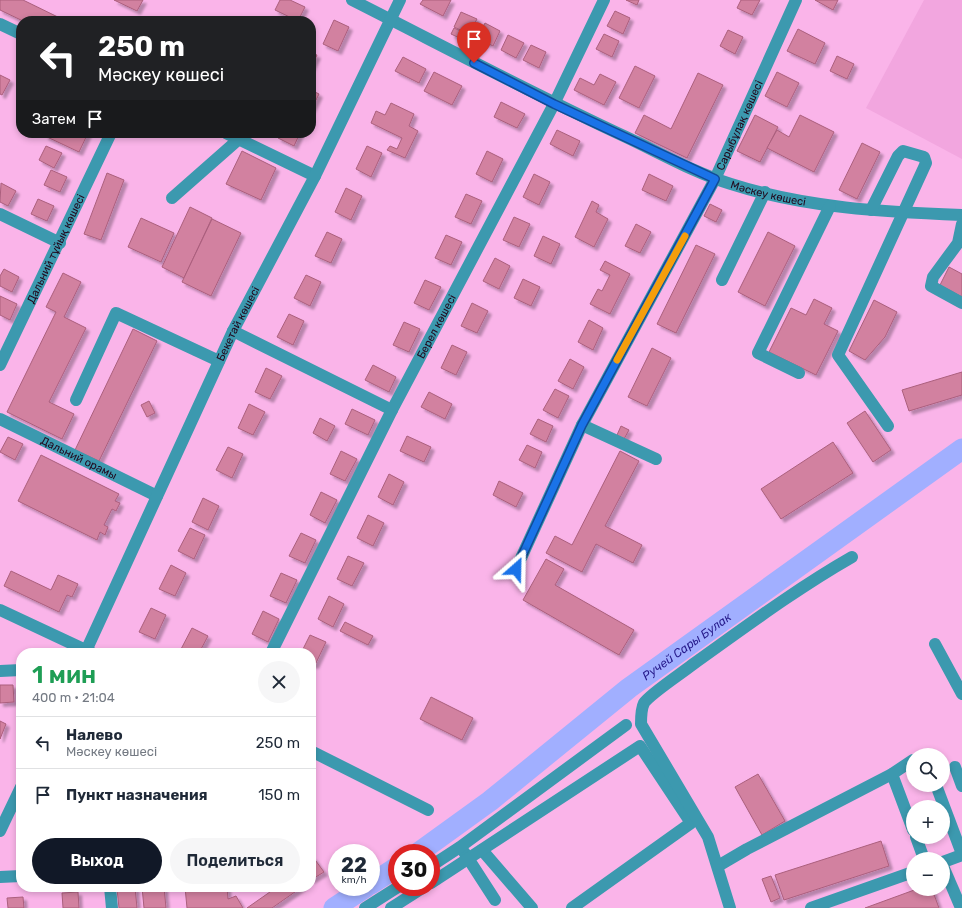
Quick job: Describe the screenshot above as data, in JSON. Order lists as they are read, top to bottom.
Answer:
{
  "streets": {
    "street": [
      "Сарыбұлақ көшесі",
      "Мәскеу көшесі",
      "Дальний тұйық көшесі",
      "Бекетай көшесі",
      "Берел көшесі",
      "Дальний орамы"
    ]
  },
  "crossings": [
    ["Сарыбұлақ көшесі", "Мәскеу көшесі"],
    ["Мәскеу көшесі", "Бекетай көшесі"],
    ["Мәскеу көшесі", "Берел көшесі"],
    ["Бекетай көшесі", "Дальний орамы"]
  ],
  "water": ["Ручей Сары Булак"],
  "page": {
    "turn": ["250 m", "Мәскеу көшесі"],
    "then": "Затем",
    "heading": ["1 мин", "400 m · 21:04"],
    "list": [
      {
        "name": "Налево",
        "note": "Мәскеу көшесі",
        "value": "250 m"
      },
      {
        "name": "Пункт назначения",
        "value": "150 m"
      }
    ],
    "map_buttons": ["+", "−"],
    "buttons": ["Выход", "Поделиться"],
    "speed": "22 km/h",
    "limit": "30"
  }
}
